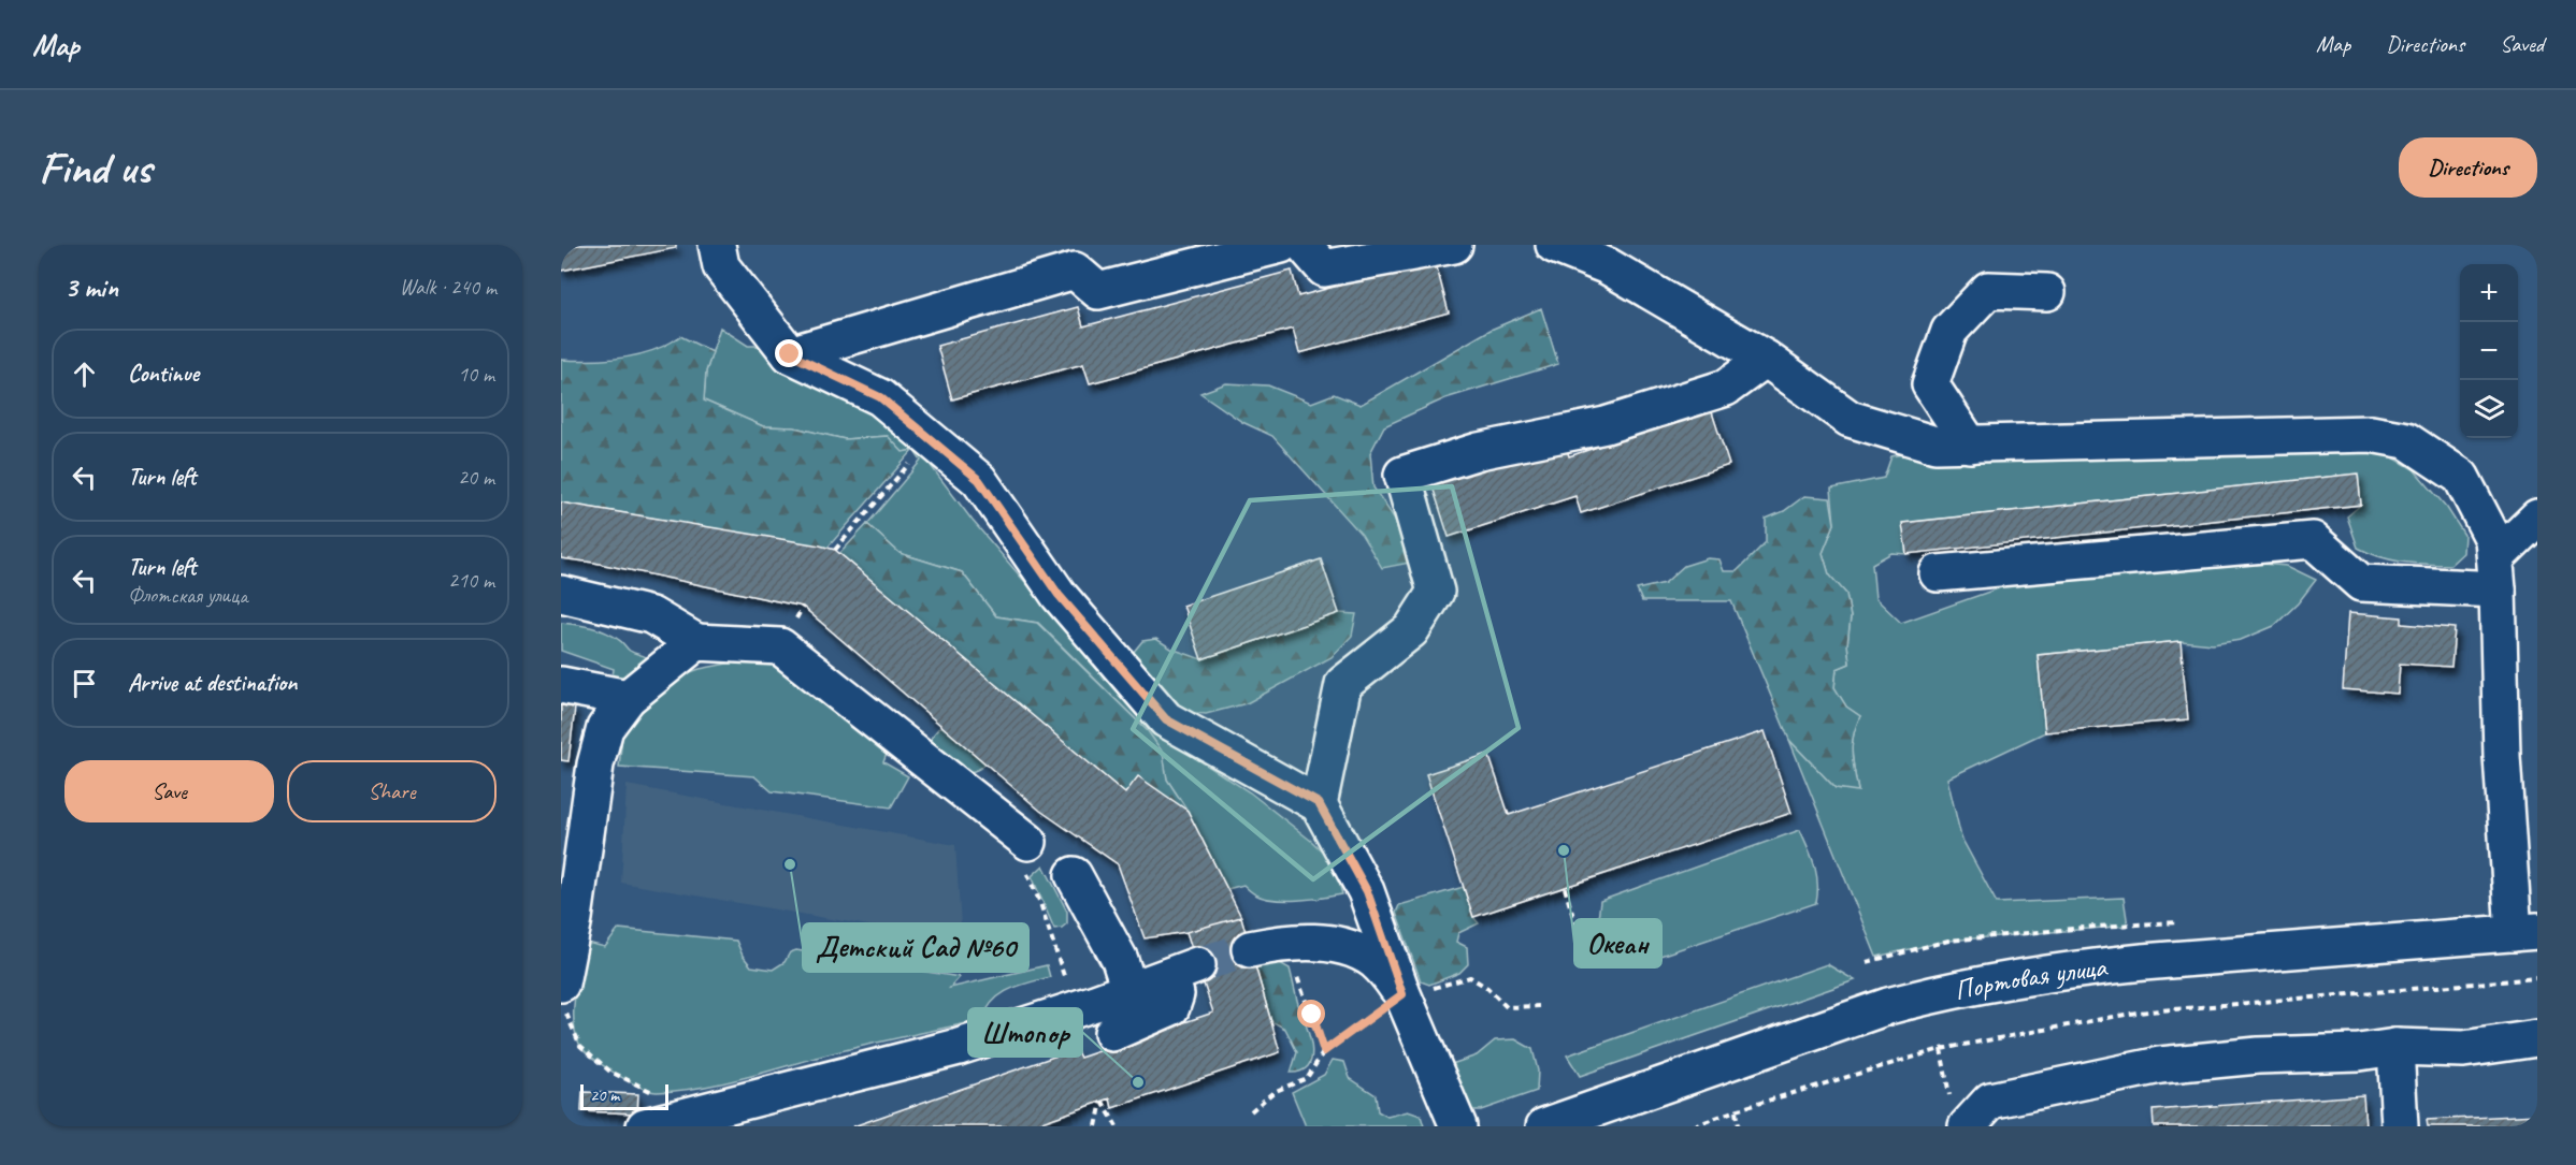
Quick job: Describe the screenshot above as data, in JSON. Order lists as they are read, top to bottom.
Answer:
{
  "streets": {
    "street": ["Портовая улица"]
  },
  "places": ["Океан", "Детский Сад №60", "Штопор"],
  "scale_bar": "20 m",
  "page": {
    "header": "Map",
    "nav": ["Map", "Directions", "Saved"],
    "buttons": [
      "Directions",
      ["Save", "Share"]
    ],
    "title": "Find us",
    "heading": ["3 min", "Walk · 240 m"],
    "map_buttons": ["+", "−"],
    "list": [
      ["Continue", "10 m"],
      ["Turn left", "20 m"],
      ["Turn left", "Флотская улица", "210 m"],
      "Arrive at destination"
    ],
    "scale": "20 m"
  }
}
